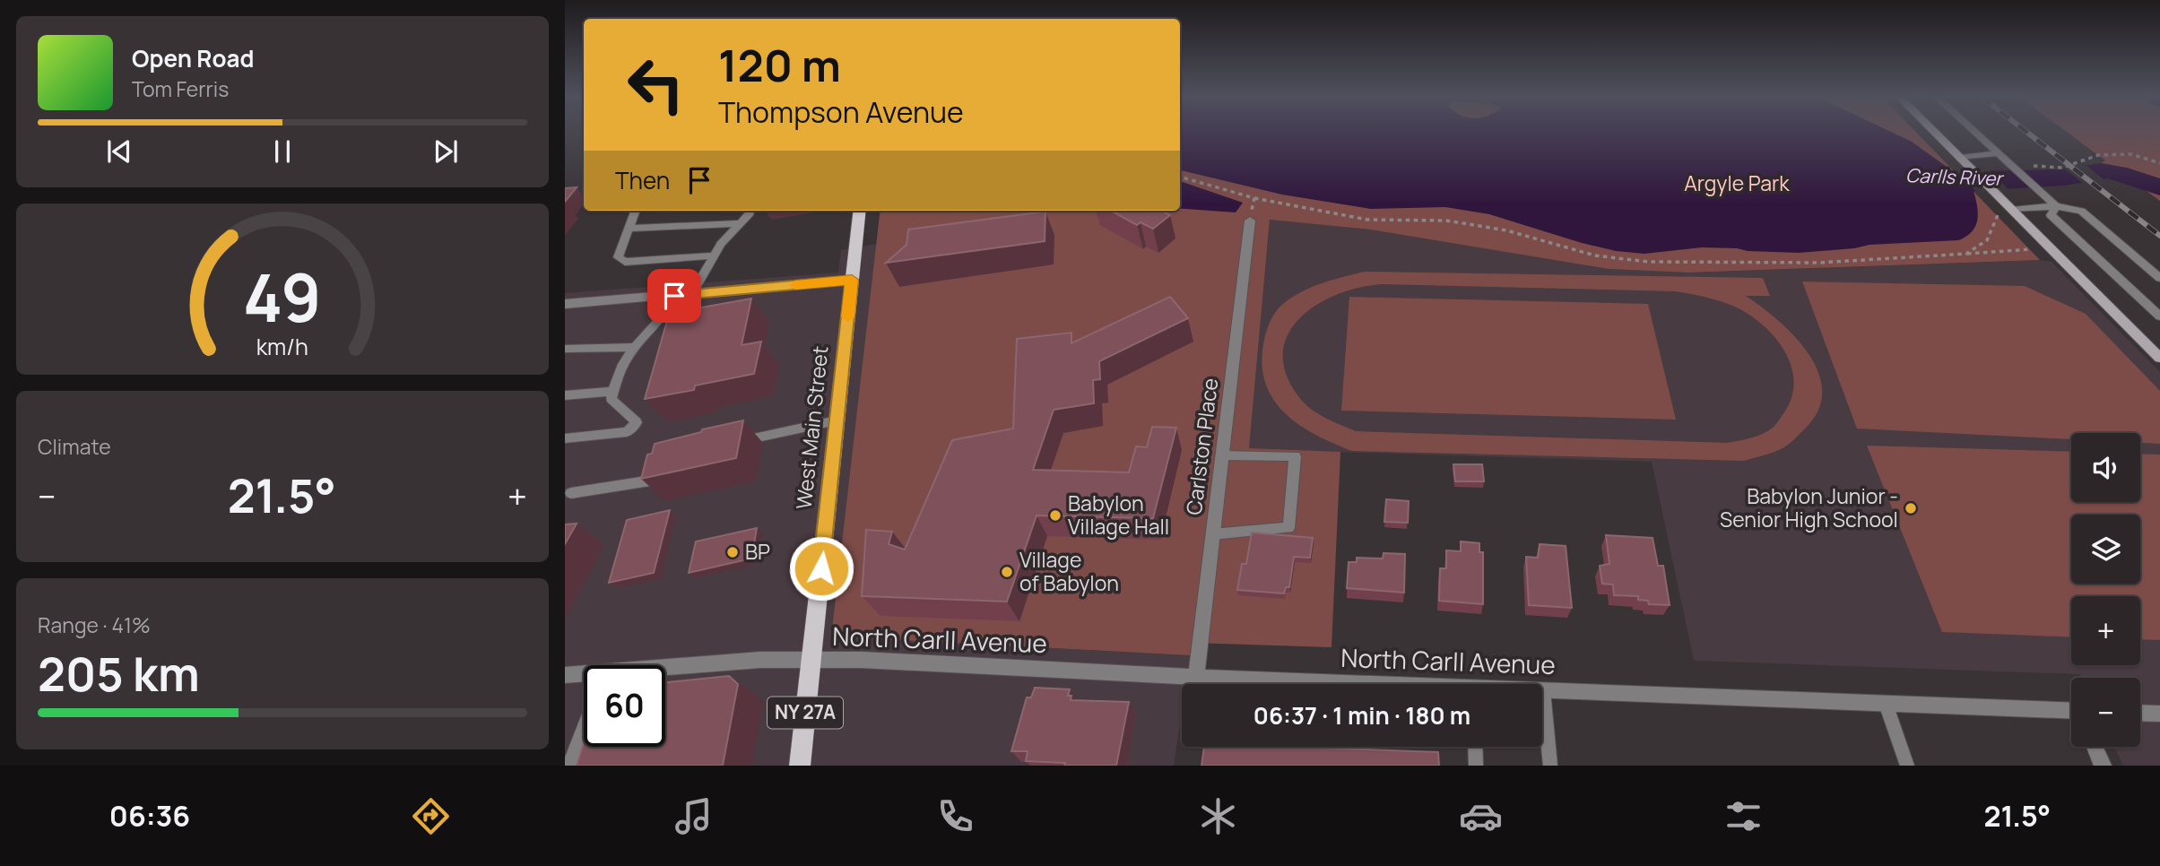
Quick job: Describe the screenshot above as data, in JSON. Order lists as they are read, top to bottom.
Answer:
{
  "streets": {
    "main road": ["West Main Street", "NY 27A"],
    "street": ["Carlston Place", "North Carll Avenue"]
  },
  "crossings": [
    ["West Main Street", "North Carll Avenue"],
    ["Carlston Place", "North Carll Avenue"]
  ],
  "water": ["Carlls River"],
  "parks": ["Argyle Park"],
  "places": [
    "Babylon Junior - Senior High School",
    "Babylon Village Hall",
    "BP",
    "Village of Babylon"
  ],
  "page": {
    "turn": ["120 m", "Thompson Avenue"],
    "song": ["Open Road", "Tom Ferris"],
    "then": "Then",
    "tile": [
      "Climate",
      ["Range · 41%", "205 km"]
    ],
    "map_buttons": ["+", "−"],
    "heat": ["−", "21.5°", "+"],
    "limit": "60",
    "trip": "06:37 · 1 min · 180 m",
    "tabs": ["06:36", "21.5°"],
    "gauge": ["49", "km/h"]
  }
}
